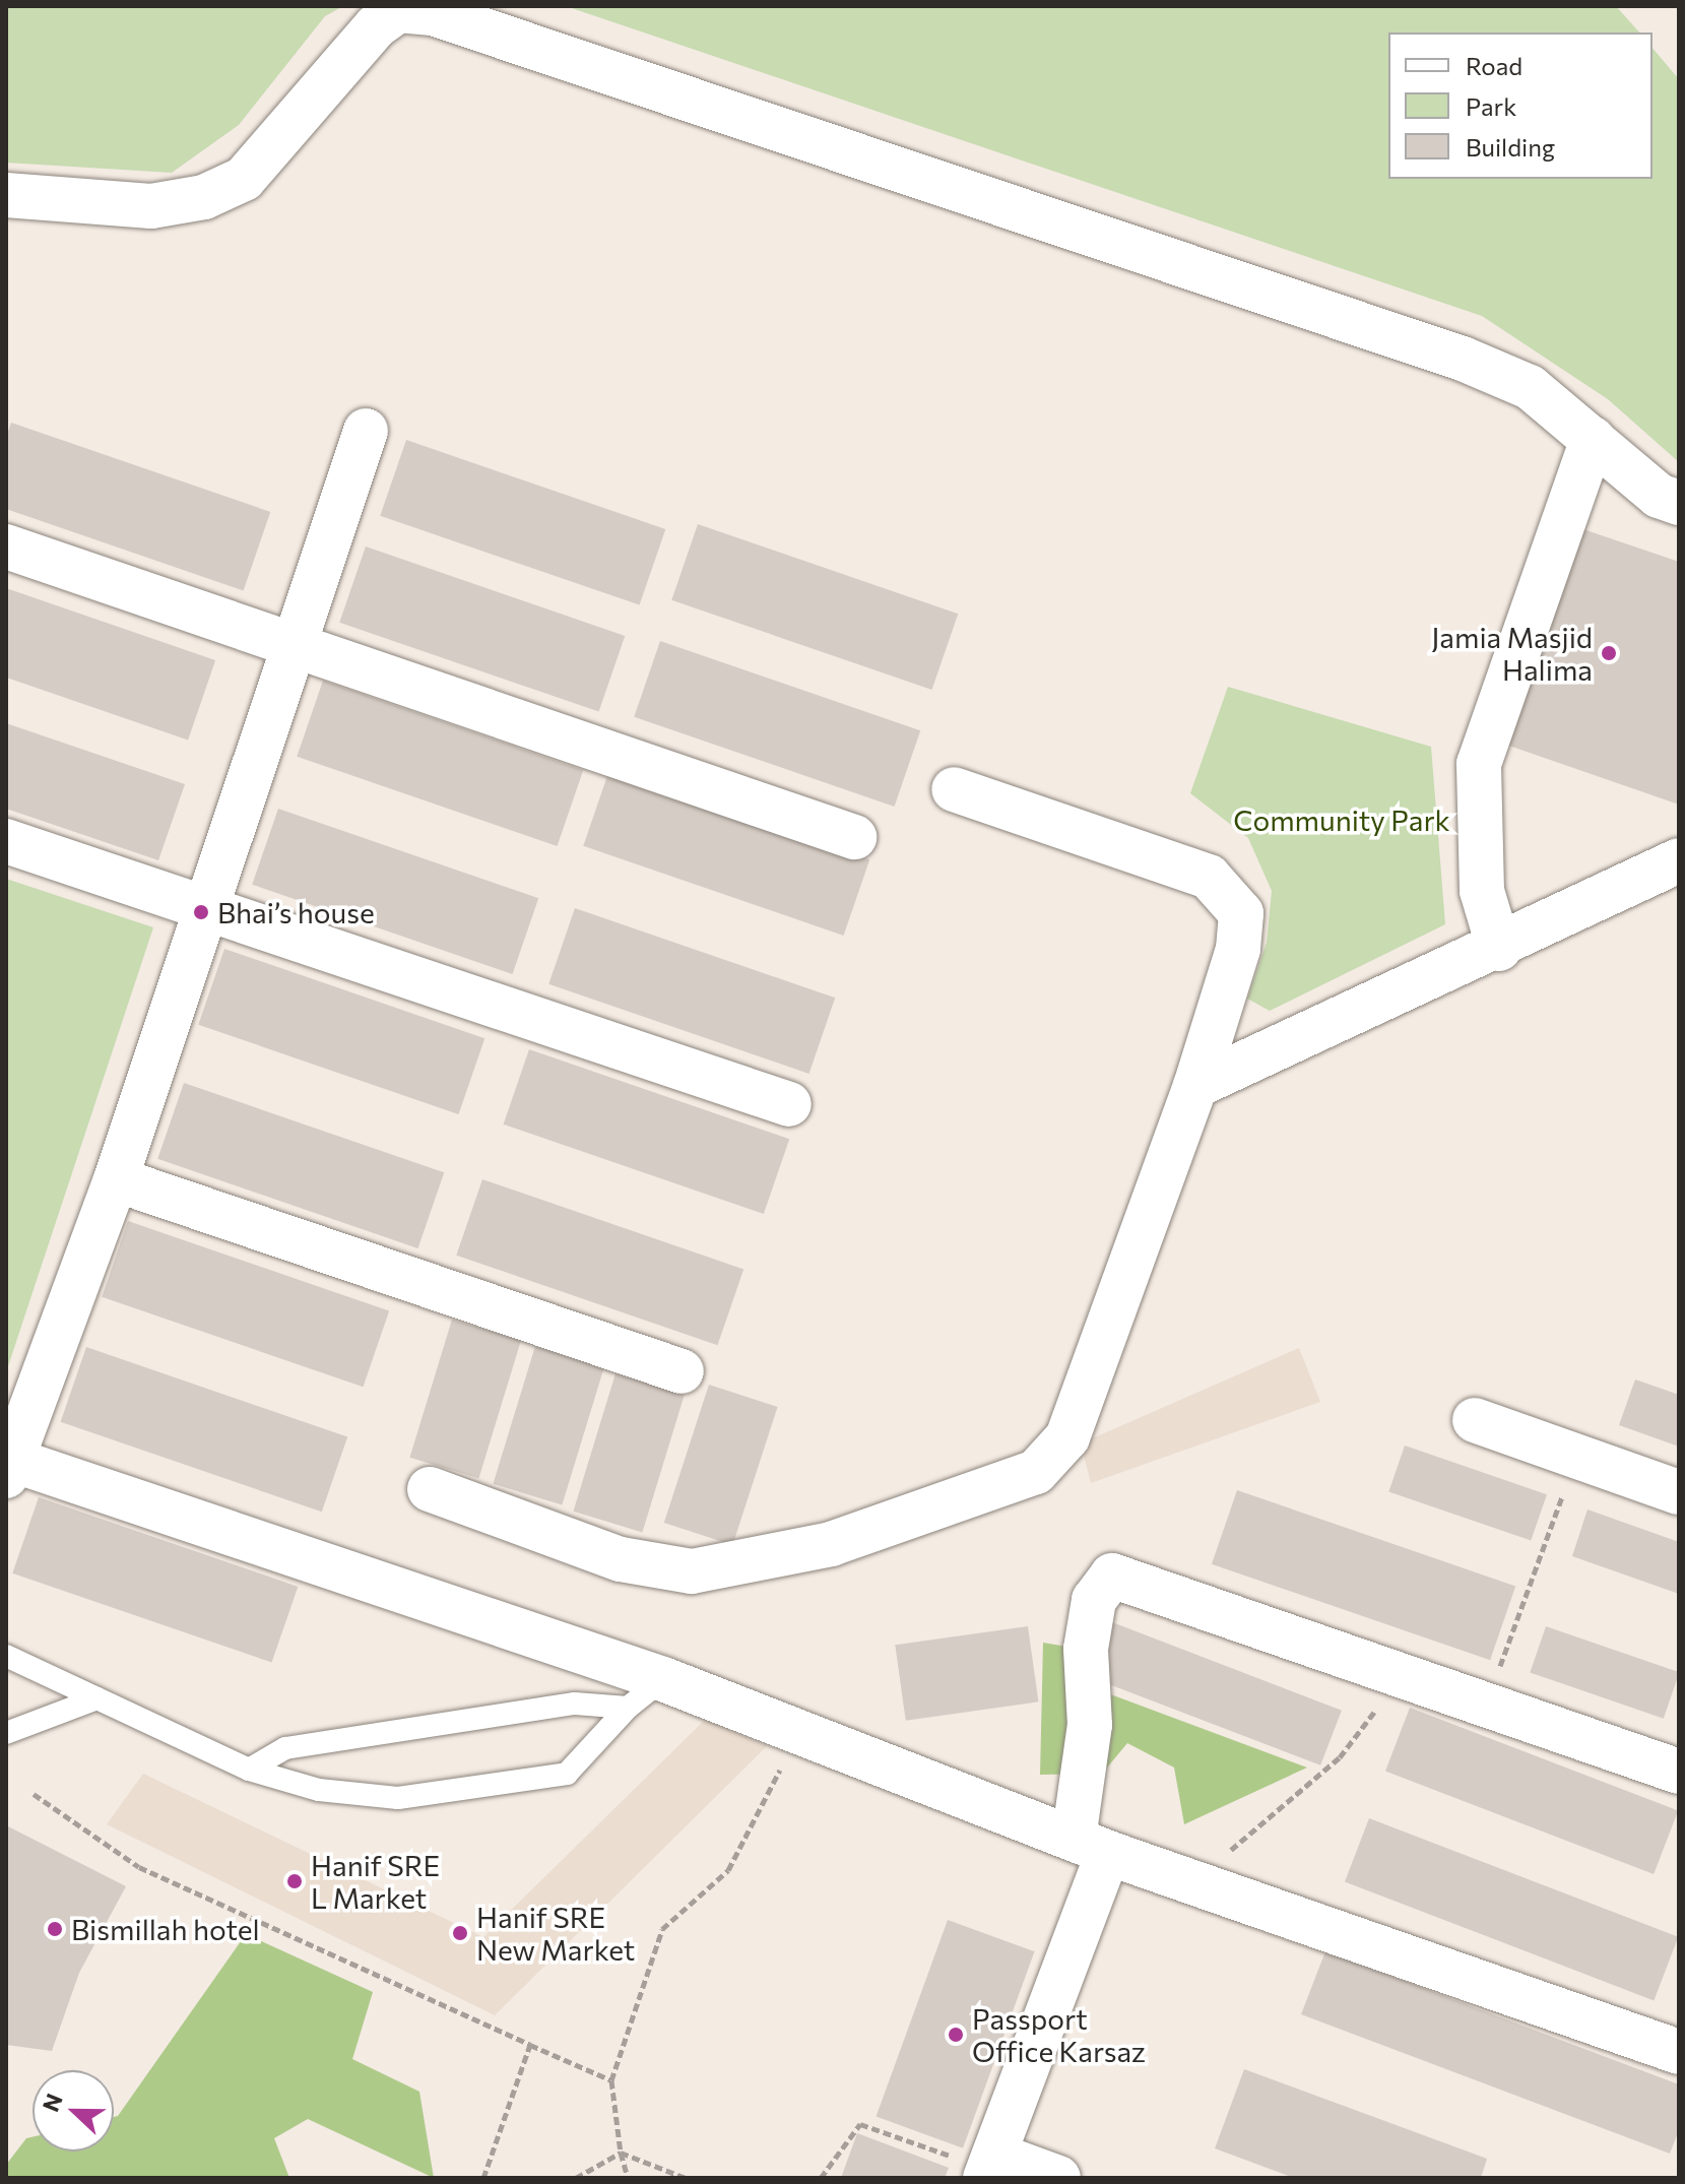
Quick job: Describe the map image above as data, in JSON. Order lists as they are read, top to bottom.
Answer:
{
  "parks": ["Community Park"],
  "places": [
    "Jamia Masjid Halima",
    "Bhai’s house",
    "Hanif SRE L Market",
    "Bismillah hotel",
    "Hanif SRE New Market",
    "Passport Office Karsaz"
  ],
  "legend": ["Road", "Park", "Building"],
  "north": "left"
}
